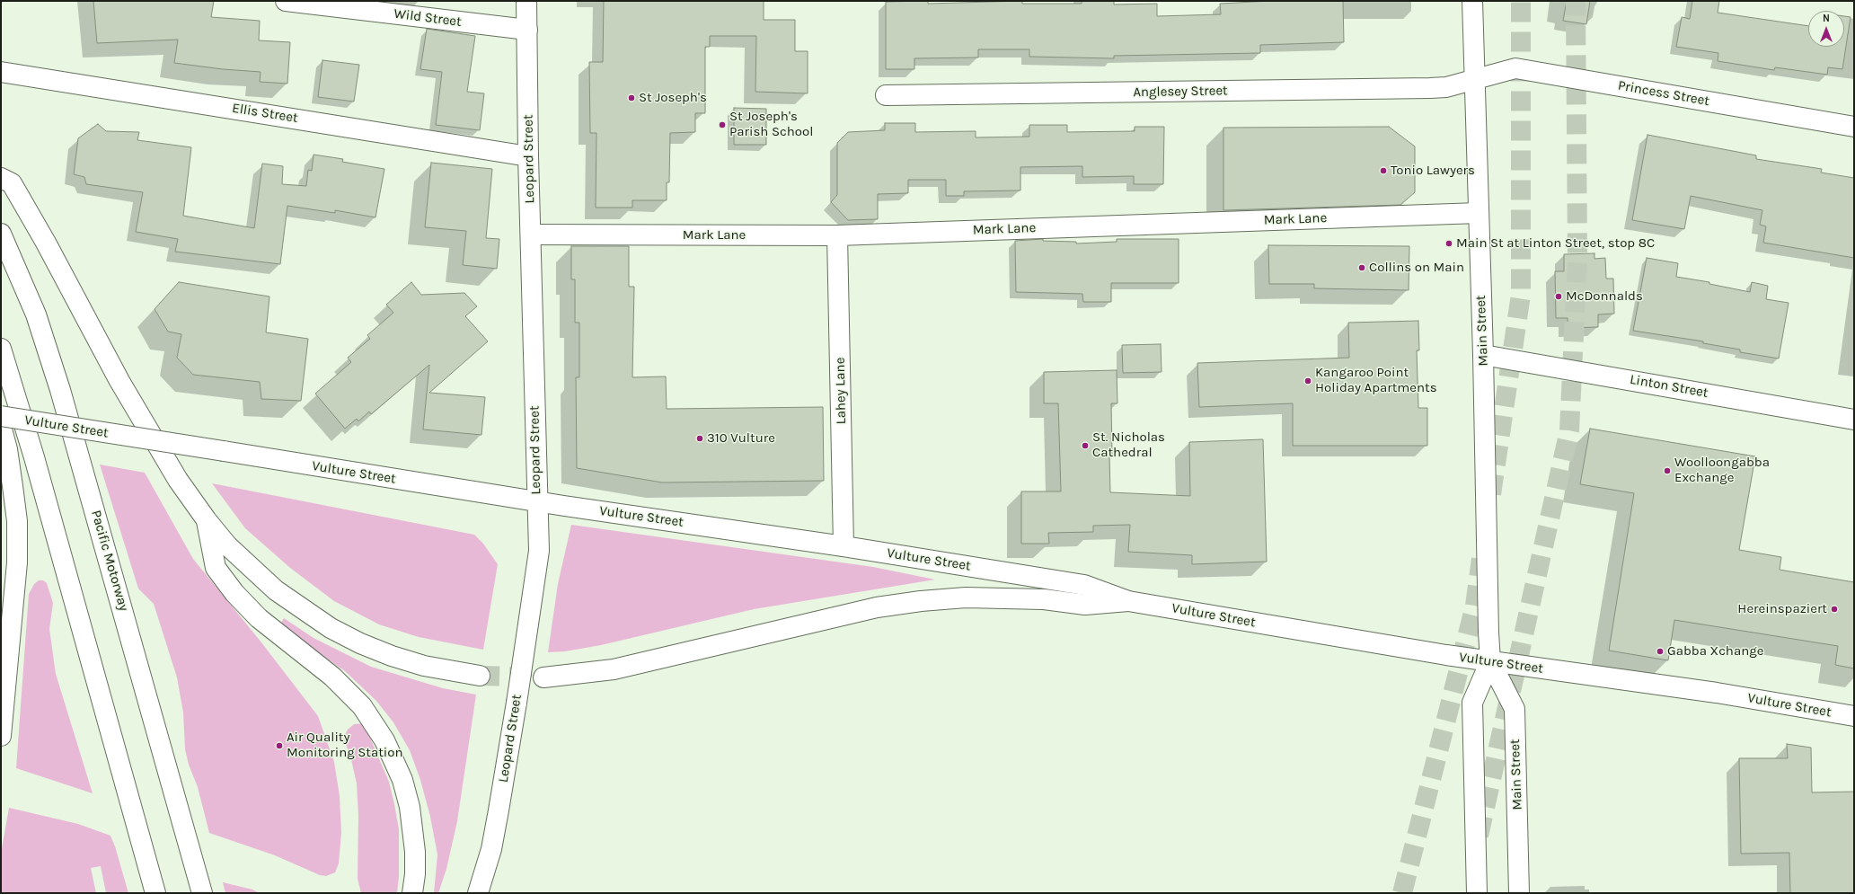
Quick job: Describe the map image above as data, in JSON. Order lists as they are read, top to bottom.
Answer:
{
  "streets": {
    "main road": [
      "Wild Street",
      "Anglesey Street",
      "Princess Street",
      "Ellis Street",
      "Leopard Street",
      "Mark Lane",
      "Main Street",
      "Linton Street",
      "Lahey Lane",
      "Vulture Street",
      "Pacific Motorway"
    ]
  },
  "crossings": [
    ["Wild Street", "Leopard Street"],
    ["Anglesey Street", "Princess Street"],
    ["Anglesey Street", "Main Street"],
    ["Princess Street", "Main Street"],
    ["Ellis Street", "Leopard Street"],
    ["Leopard Street", "Mark Lane"],
    ["Leopard Street", "Vulture Street"],
    ["Mark Lane", "Main Street"],
    ["Mark Lane", "Lahey Lane"],
    ["Main Street", "Linton Street"],
    ["Main Street", "Vulture Street"],
    ["Lahey Lane", "Vulture Street"]
  ],
  "places": [
    "St Joseph's",
    "St Joseph's Parish School",
    "Tonio Lawyers",
    "Main St at Linton Street, stop 8C",
    "Collins on Main",
    "McDonnalds",
    "Kangaroo Point Holiday Apartments",
    "310 Vulture",
    "St. Nicholas Cathedral",
    "Woolloongabba Exchange",
    "Hereinspaziert",
    "Gabba Xchange",
    "Air Quality Monitoring Station"
  ],
  "north": "top"
}
